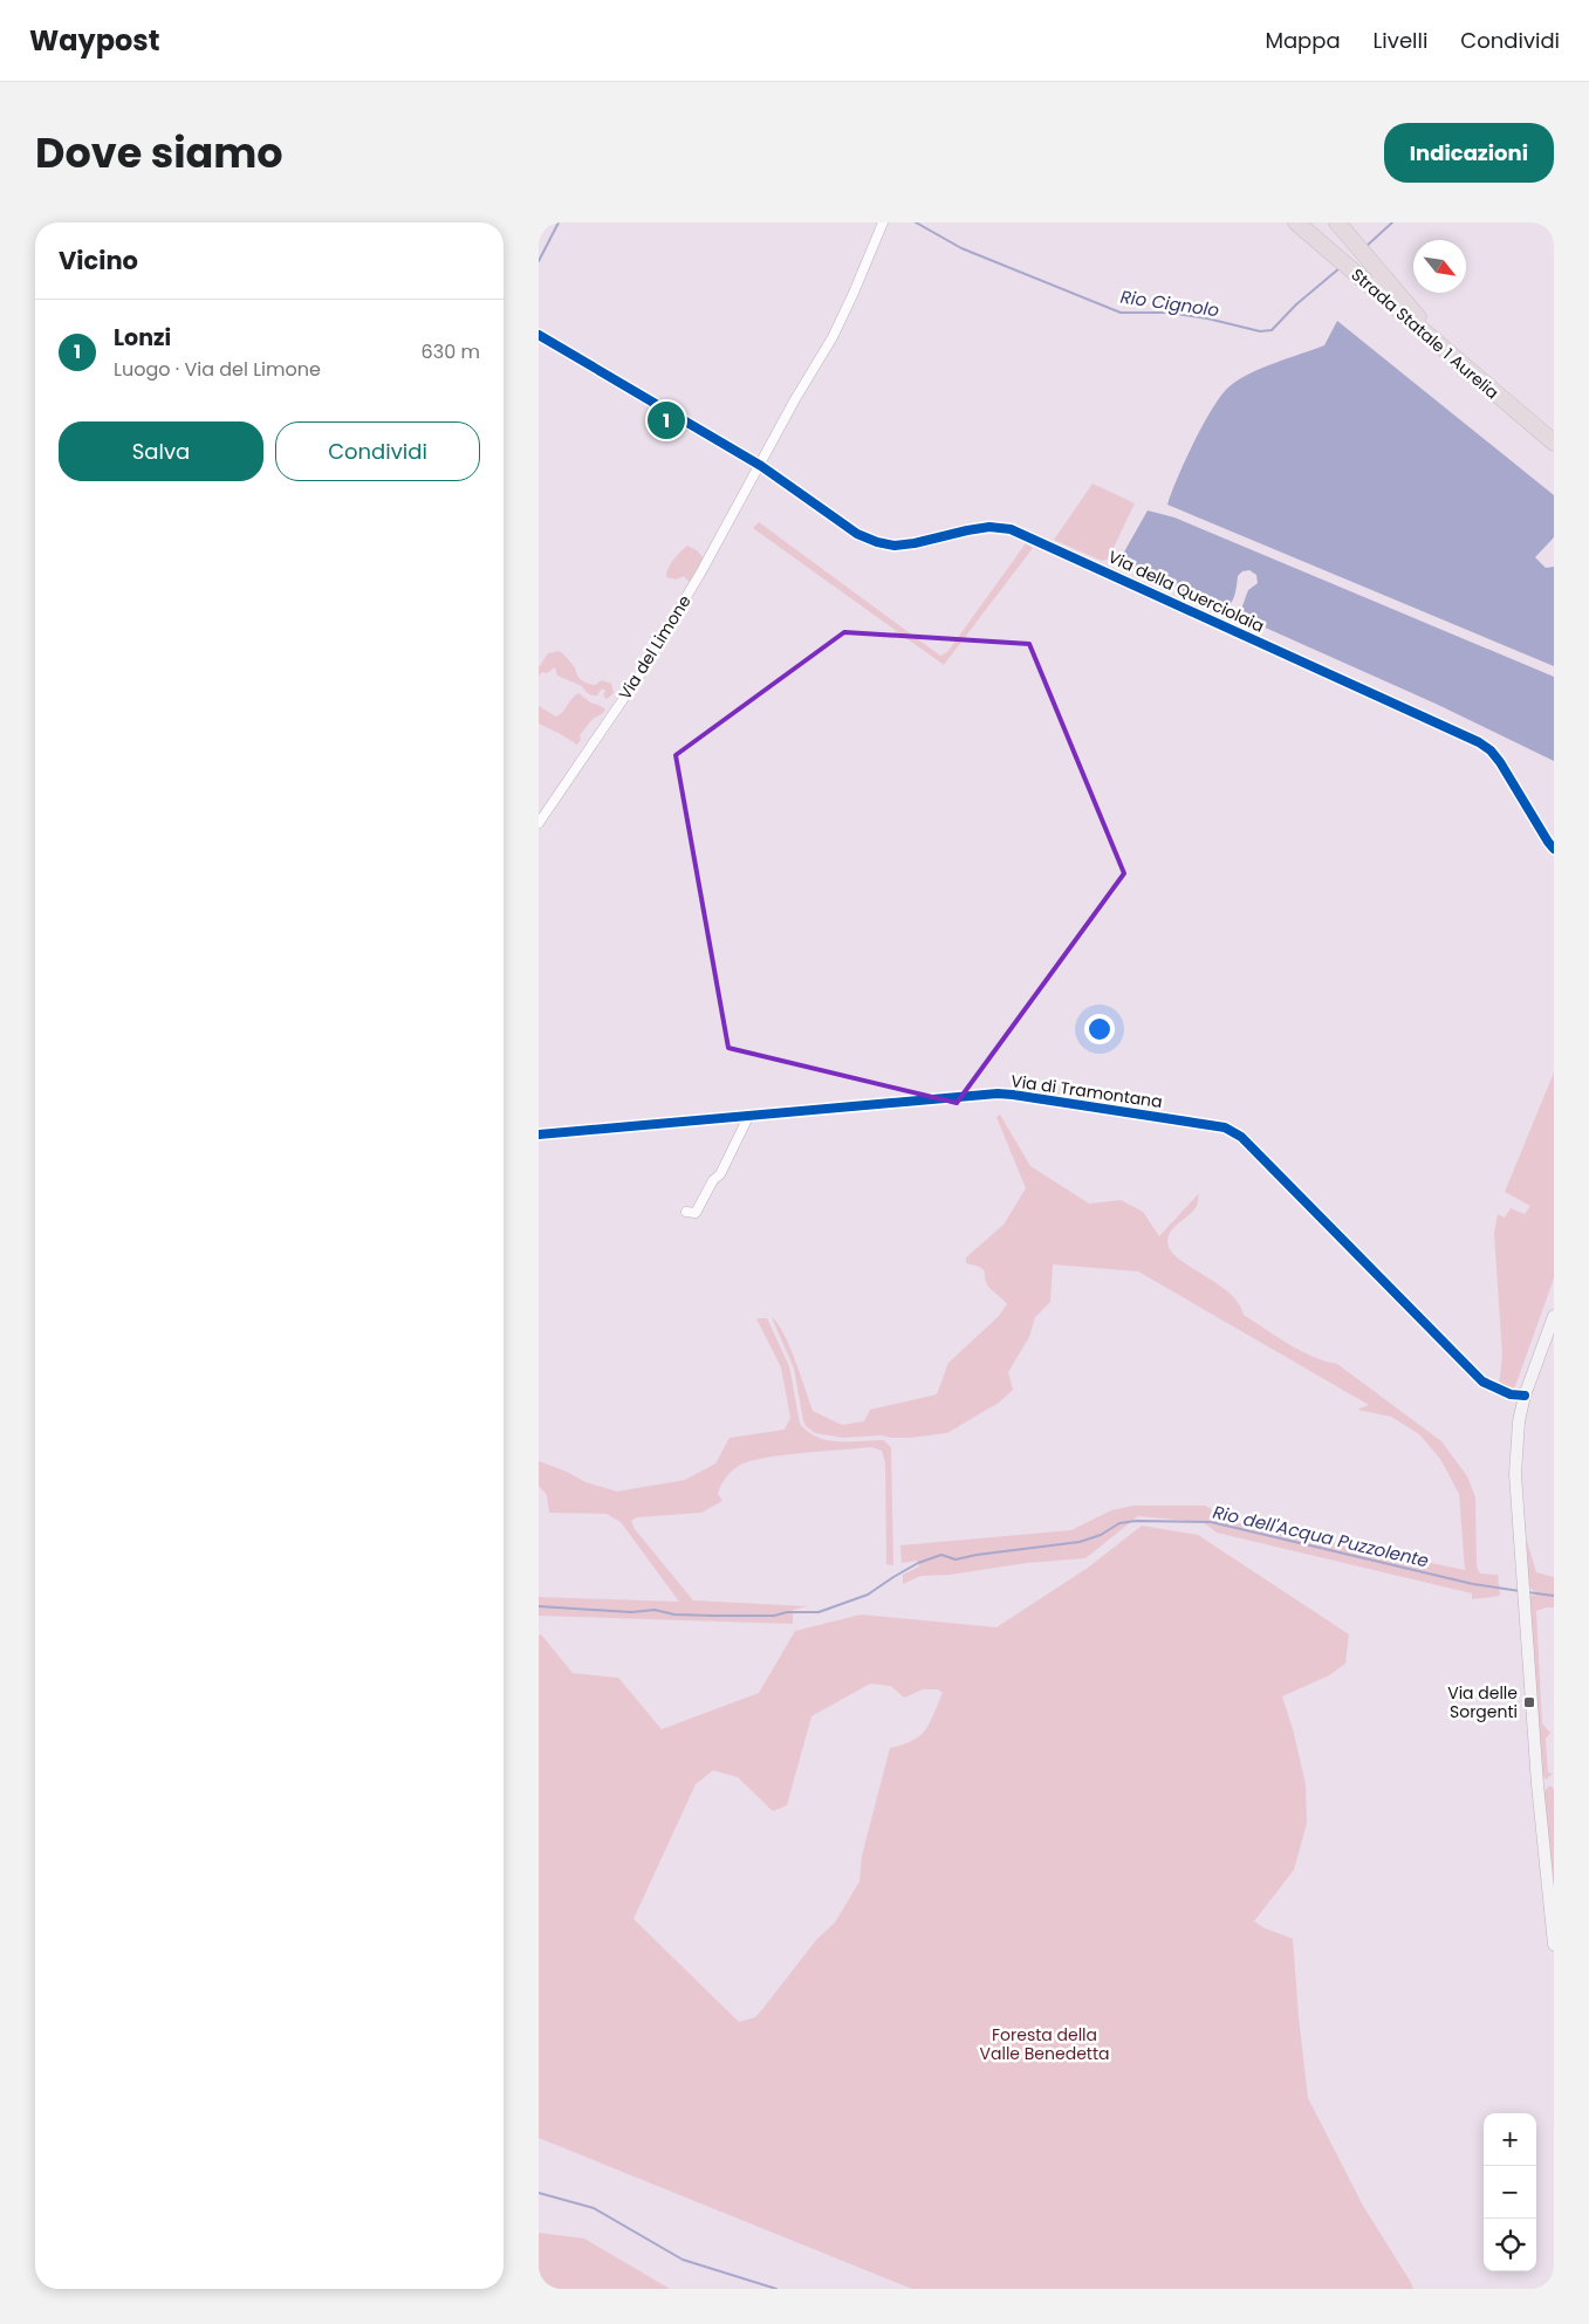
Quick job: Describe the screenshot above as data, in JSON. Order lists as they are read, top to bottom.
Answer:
{
  "streets": {
    "highway": ["Strada Statale 1 Aurelia"],
    "street": ["Via della Querciolaia", "Via del Limone", "Via di Tramontana"]
  },
  "crossings": [
    ["Via della Querciolaia", "Via del Limone"]
  ],
  "water": ["Rio Cignolo", "Rio dell'Acqua Puzzolente"],
  "parks": ["Foresta della Valle Benedetta"],
  "places": {
    "transit": ["Via delle Sorgenti"]
  },
  "north": "bottom right",
  "page": {
    "header": "Waypost",
    "nav": ["Mappa", "Livelli", "Condividi"],
    "title": "Dove siamo",
    "buttons": [
      "Indicazioni",
      ["Salva", "Condividi"]
    ],
    "heading": "Vicino",
    "list": [
      {
        "mark": "1",
        "name": "Lonzi",
        "note": "Luogo · Via del Limone",
        "value": "630 m"
      }
    ],
    "pins": "1",
    "map_buttons": ["+", "−"]
  }
}
